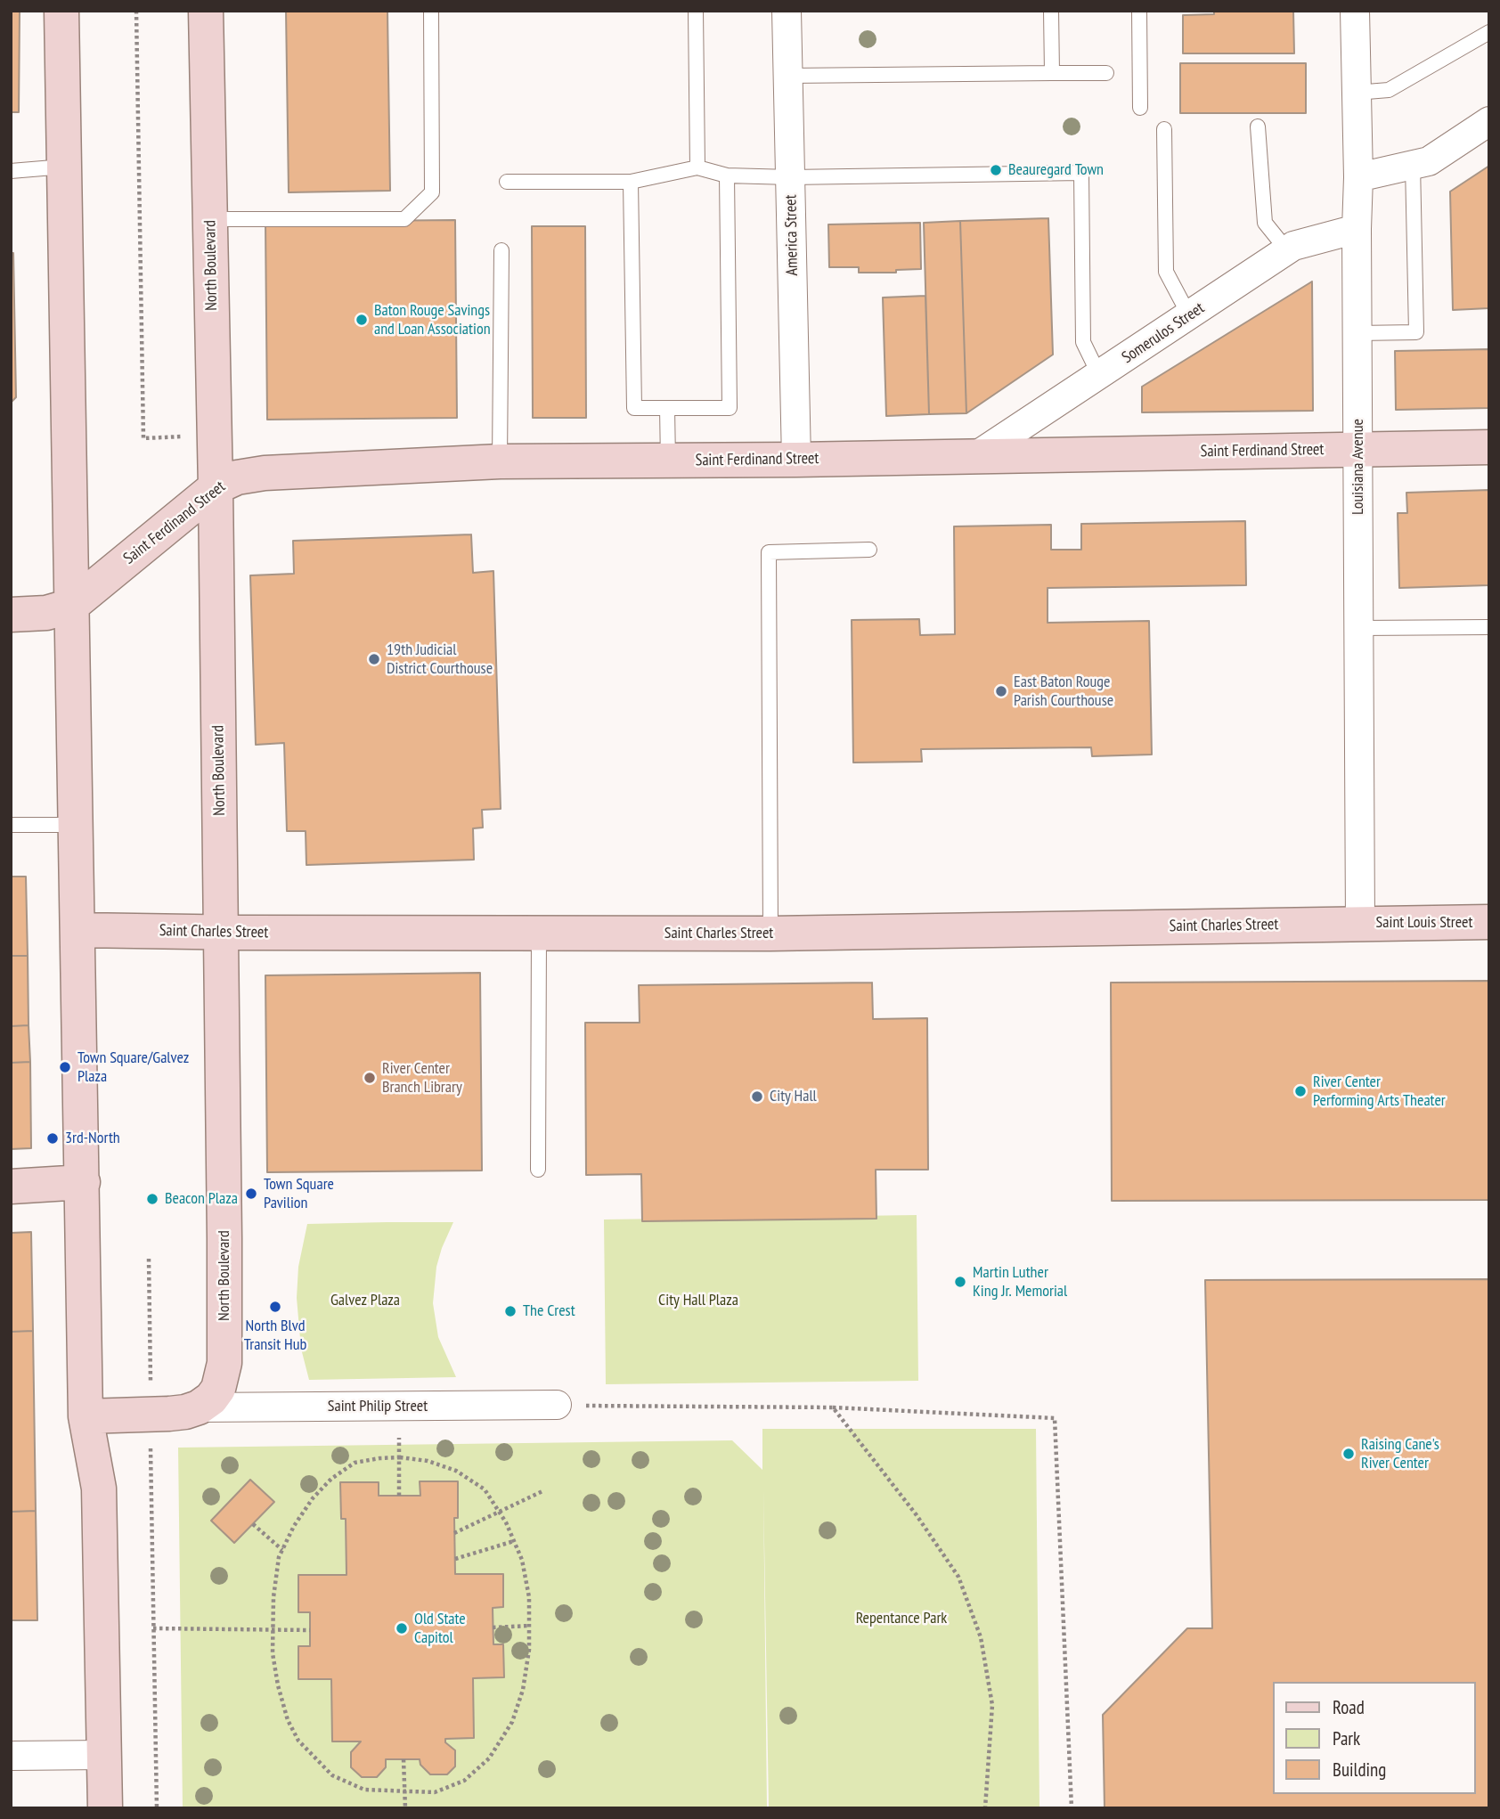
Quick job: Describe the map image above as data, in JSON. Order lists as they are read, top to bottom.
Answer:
{
  "streets": {
    "street": [
      "America Street",
      "North Boulevard",
      "Somerulos Street",
      "Saint Ferdinand Street",
      "Louisiana Avenue",
      "Saint Louis Street",
      "Saint Charles Street",
      "Saint Philip Street"
    ]
  },
  "crossings": [
    ["America Street", "Saint Ferdinand Street"],
    ["North Boulevard", "Saint Ferdinand Street"],
    ["North Boulevard", "Saint Charles Street"],
    ["North Boulevard", "Saint Philip Street"],
    ["Somerulos Street", "Saint Ferdinand Street"],
    ["Somerulos Street", "Louisiana Avenue"],
    ["Saint Ferdinand Street", "Louisiana Avenue"],
    ["Louisiana Avenue", "Saint Louis Street"],
    ["Louisiana Avenue", "Saint Charles Street"],
    ["Saint Louis Street", "Saint Charles Street"]
  ],
  "parks": ["Galvez Plaza", "City Hall Plaza", "Repentance Park"],
  "places": [
    "Beauregard Town",
    "Baton Rouge Savings and Loan Association",
    "19th Judicial District Courthouse",
    "East Baton Rouge Parish Courthouse",
    "Town Square/Galvez Plaza",
    "River Center Branch Library",
    "River Center Performing Arts Theater",
    "City Hall",
    "3rd-North",
    "Town Square Pavilion",
    "Beacon Plaza",
    "Martin Luther King Jr. Memorial",
    "North Blvd Transit Hub",
    "The Crest",
    "Raising Cane's River Center",
    "Old State Capitol"
  ],
  "legend": ["Road", "Park", "Building"]
}
